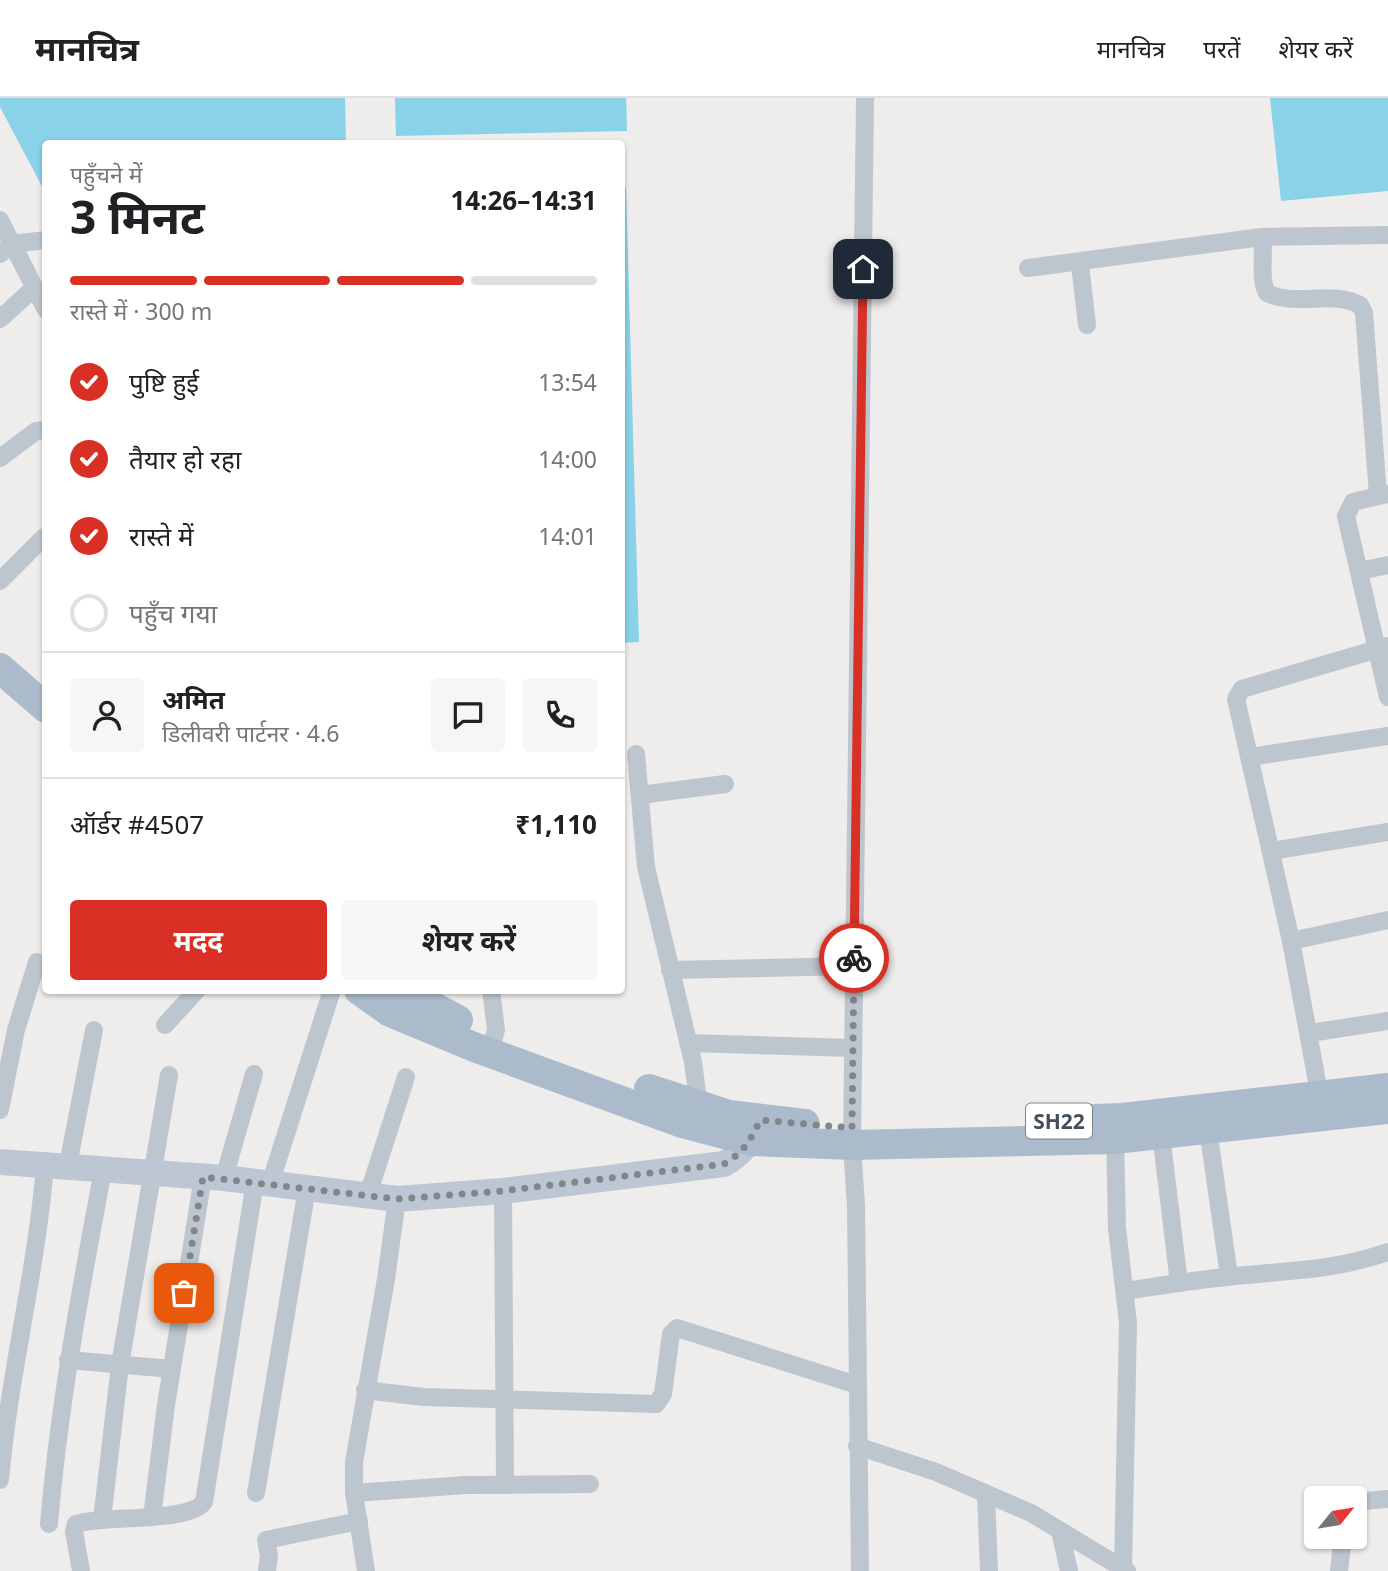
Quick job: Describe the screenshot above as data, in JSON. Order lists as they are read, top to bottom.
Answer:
{
  "streets": {
    "main road": ["SH22"]
  },
  "north": "top right",
  "page": {
    "header": "मानचित्र",
    "nav": ["मानचित्र", "परतें", "शेयर करें"],
    "heading": ["3 मिनट", "पहुँचने में", "14:26–14:31"],
    "panel": [
      "अमित",
      "डिलीवरी पार्टनर · 4.6",
      "ऑर्डर #4507",
      "₹1,110"
    ],
    "bar": "रास्ते में · 300 m",
    "list": [
      ["पुष्टि हुई", "13:54"],
      ["तैयार हो रहा", "14:00"],
      ["रास्ते में", "14:01"],
      "पहुँच गया"
    ],
    "buttons": ["मदद", "शेयर करें"]
  }
}
